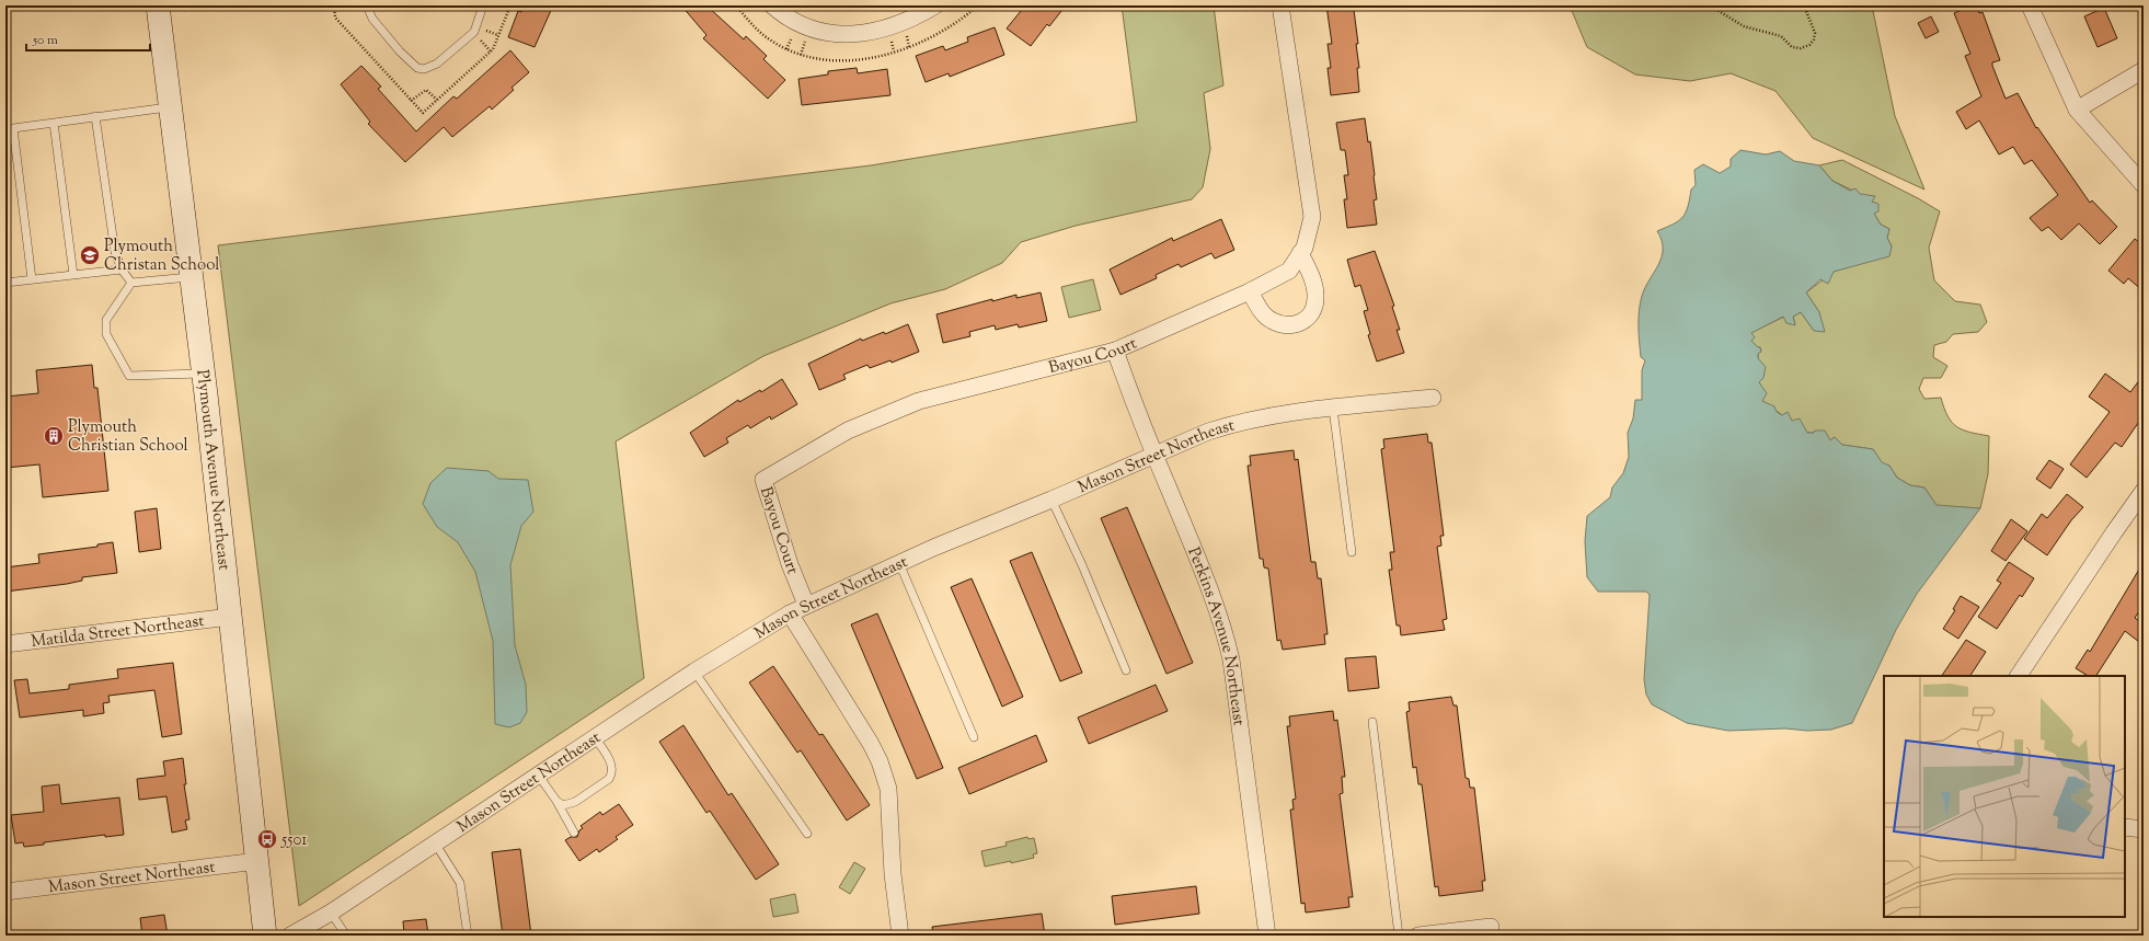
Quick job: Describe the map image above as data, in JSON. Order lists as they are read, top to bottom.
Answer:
{
  "streets": {
    "main road": ["Plymouth Avenue Northeast"],
    "street": [
      "Bayou Court",
      "Mason Street Northeast",
      "Matilda Street Northeast",
      "Perkins Avenue Northeast"
    ]
  },
  "crossings": [
    ["Bayou Court", "Mason Street Northeast"],
    ["Bayou Court", "Perkins Avenue Northeast"],
    ["Mason Street Northeast", "Plymouth Avenue Northeast"],
    ["Mason Street Northeast", "Perkins Avenue Northeast"],
    ["Plymouth Avenue Northeast", "Matilda Street Northeast"]
  ],
  "places": {
    "school or university": ["Plymouth Christan School"],
    "building": ["Plymouth Christian School"],
    "bus stop": ["5501"]
  },
  "scale_bar": "50 m"
}
